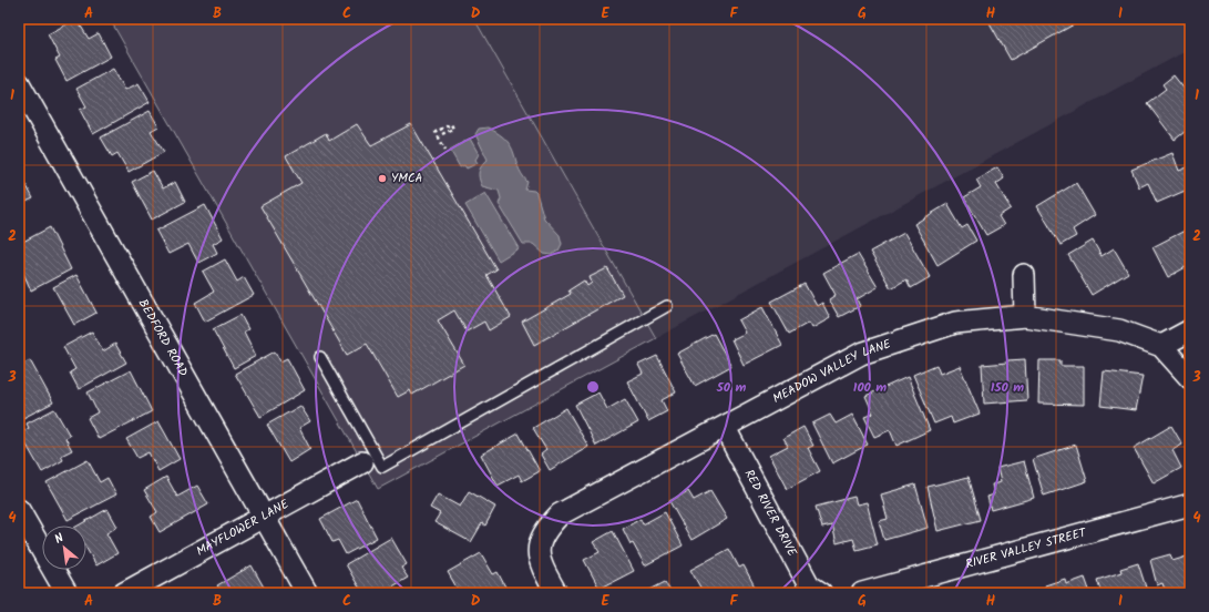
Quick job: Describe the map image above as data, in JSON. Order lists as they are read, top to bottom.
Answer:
{
  "streets": {
    "street": [
      "BEDFORD ROAD",
      "MEADOW VALLEY LANE",
      "RED RIVER DRIVE",
      "MAYFLOWER LANE",
      "RIVER VALLEY STREET"
    ]
  },
  "crossings": [
    ["BEDFORD ROAD", "MAYFLOWER LANE"],
    ["MEADOW VALLEY LANE", "RED RIVER DRIVE"]
  ],
  "places": ["YMCA"],
  "north": "top left",
  "grid": {
    "columns": [
      "A",
      "B",
      "C",
      "D",
      "E",
      "F",
      "G",
      "H",
      "I"
    ],
    "rows": [
      "1",
      "2",
      "3",
      "4"
    ]
  },
  "rings": ["50 m", "100 m", "150 m"]
}
